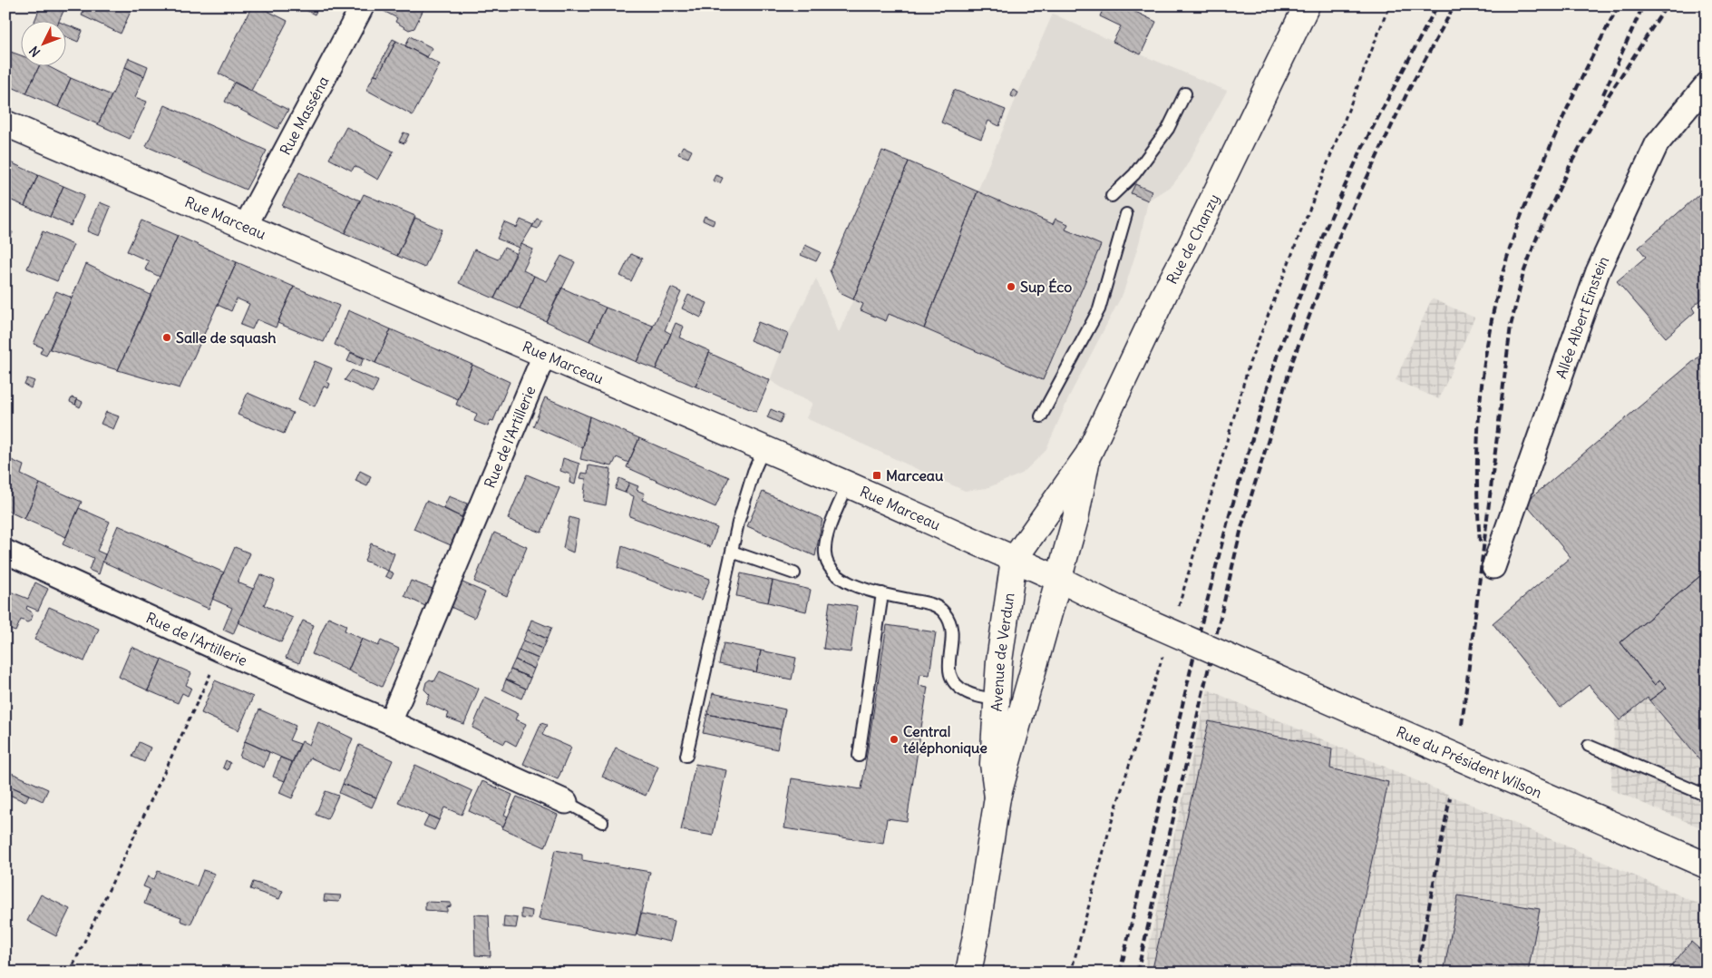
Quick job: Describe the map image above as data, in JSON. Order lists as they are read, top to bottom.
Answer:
{
  "streets": {
    "main road": [
      "Rue Marceau",
      "Rue de Chanzy",
      "Avenue de Verdun",
      "Rue du Président Wilson"
    ],
    "street": ["Rue Masséna", "Allée Albert Einstein", "Rue de l'Artillerie"]
  },
  "crossings": [
    ["Rue Masséna", "Rue Marceau"],
    ["Rue Marceau", "Rue de Chanzy"],
    ["Rue Marceau", "Rue de l'Artillerie"],
    ["Rue Marceau", "Avenue de Verdun"],
    ["Rue Marceau", "Rue du Président Wilson"],
    ["Rue de Chanzy", "Avenue de Verdun"]
  ],
  "places": {
    "other": ["Sup Éco", "Salle de squash", "Central téléphonique"],
    "transit": ["Marceau"]
  },
  "north": "bottom left"
}
